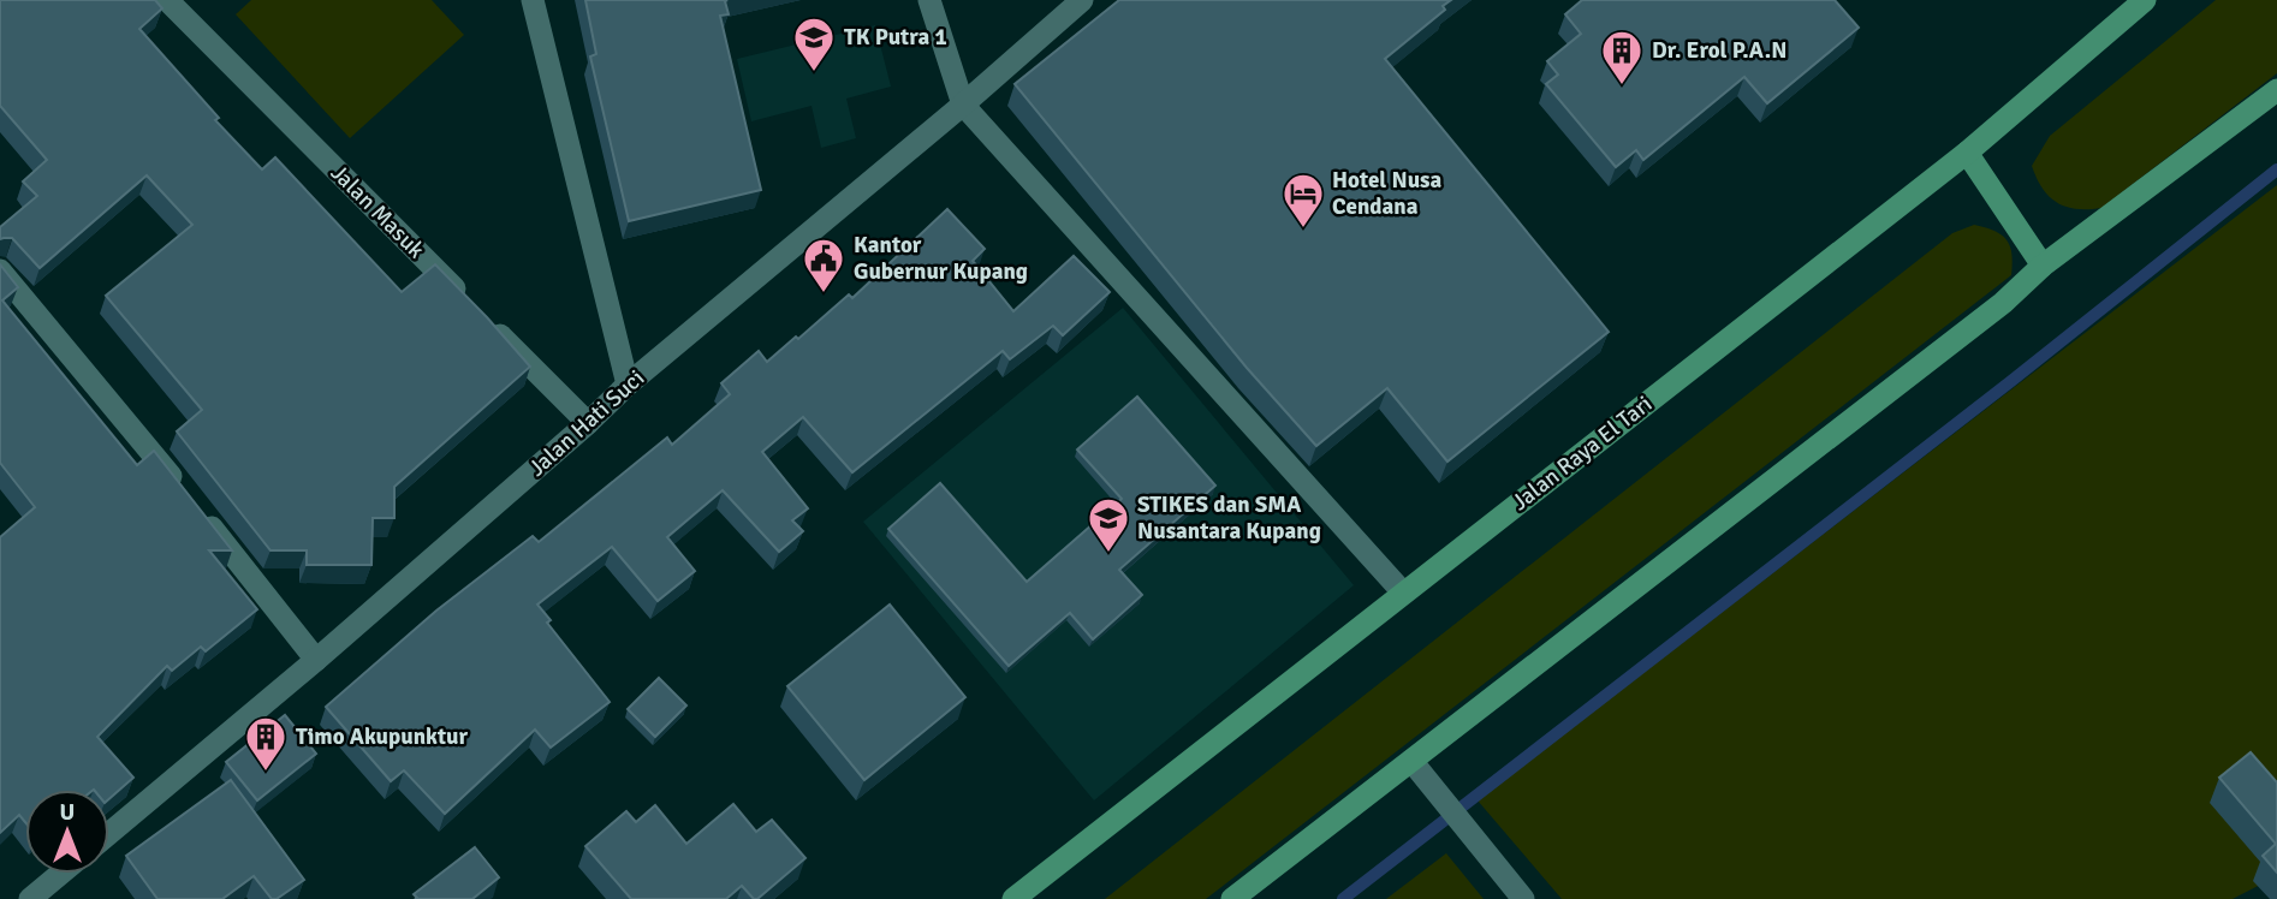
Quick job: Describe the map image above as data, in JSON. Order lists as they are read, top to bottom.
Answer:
{
  "streets": {
    "main road": ["Jalan Raya El Tari"],
    "street": ["Jalan Masuk", "Jalan Hati Suci"]
  },
  "crossings": [
    ["Jalan Masuk", "Jalan Hati Suci"]
  ],
  "places": {
    "school or university": ["TK Putra 1", "STIKES dan SMA Nusantara Kupang"],
    "building": ["Dr. Erol P.A.N", "Timo Akupunktur"],
    "hotel": ["Hotel Nusa Cendana"],
    "public building": ["Kantor Gubernur Kupang"]
  },
  "north": "top"
}
